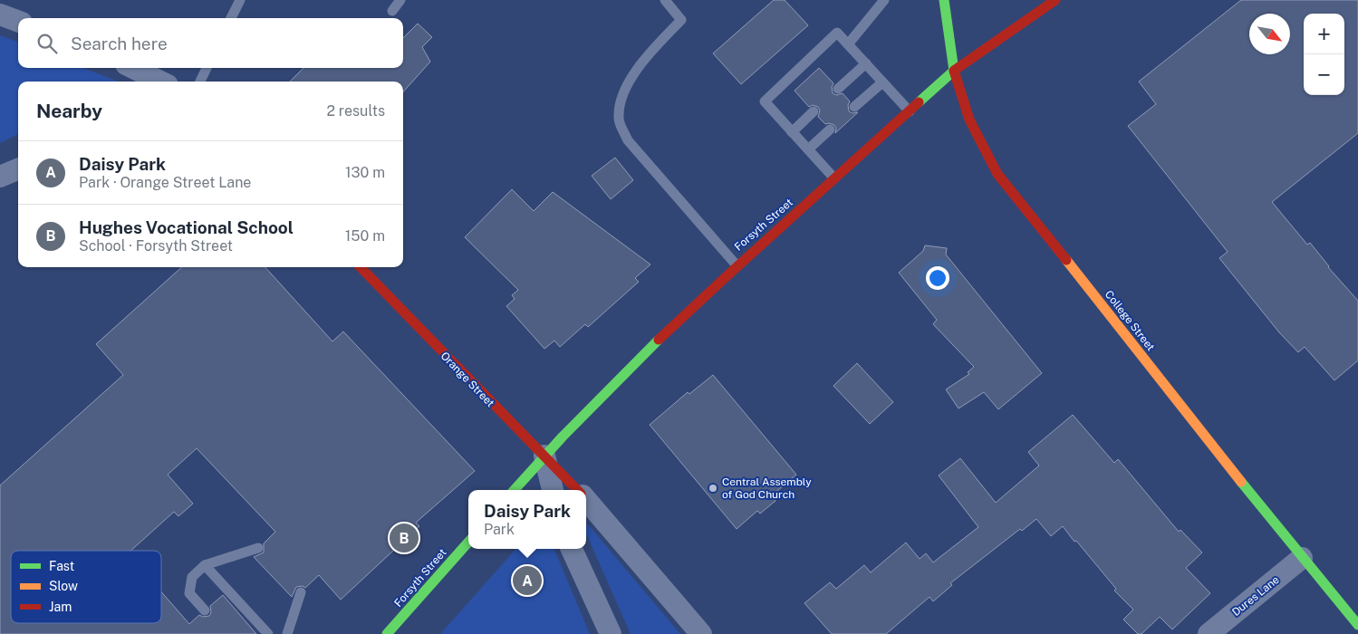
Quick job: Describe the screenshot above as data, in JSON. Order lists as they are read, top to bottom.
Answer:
{
  "streets": {
    "street": [
      "Forsyth Street",
      "College Street",
      "Orange Street",
      "Dures Lane"
    ]
  },
  "crossings": [
    ["Forsyth Street", "College Street"],
    ["Forsyth Street", "Orange Street"],
    ["College Street", "Dures Lane"]
  ],
  "places": ["Central Assembly of God Church"],
  "legend": ["Fast", "Slow", "Jam"],
  "north": "bottom right",
  "page": {
    "map_buttons": ["+", "−"],
    "search": "Search here",
    "heading": ["Nearby", "2 results"],
    "list": [
      {
        "mark": "A",
        "name": "Daisy Park",
        "note": "Park · Orange Street Lane",
        "value": "130 m"
      },
      {
        "mark": "B",
        "name": "Hughes Vocational School",
        "note": "School · Forsyth Street",
        "value": "150 m"
      }
    ],
    "popup": ["Daisy Park", "Park"],
    "pins": ["B", "A"]
  }
}
